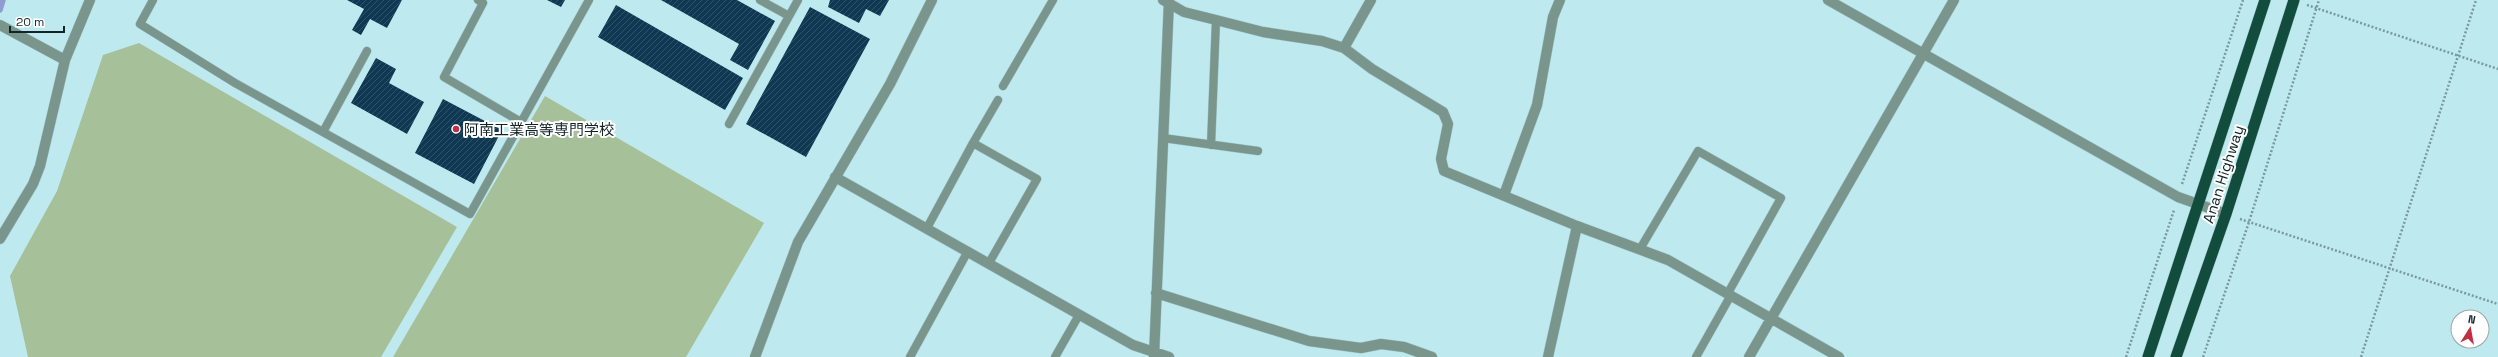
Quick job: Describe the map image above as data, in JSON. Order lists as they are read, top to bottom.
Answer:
{
  "streets": {
    "highway": ["Anan Highway"]
  },
  "places": ["阿南工業高等専門学校"],
  "scale_bar": "20 m",
  "north": "top"
}
